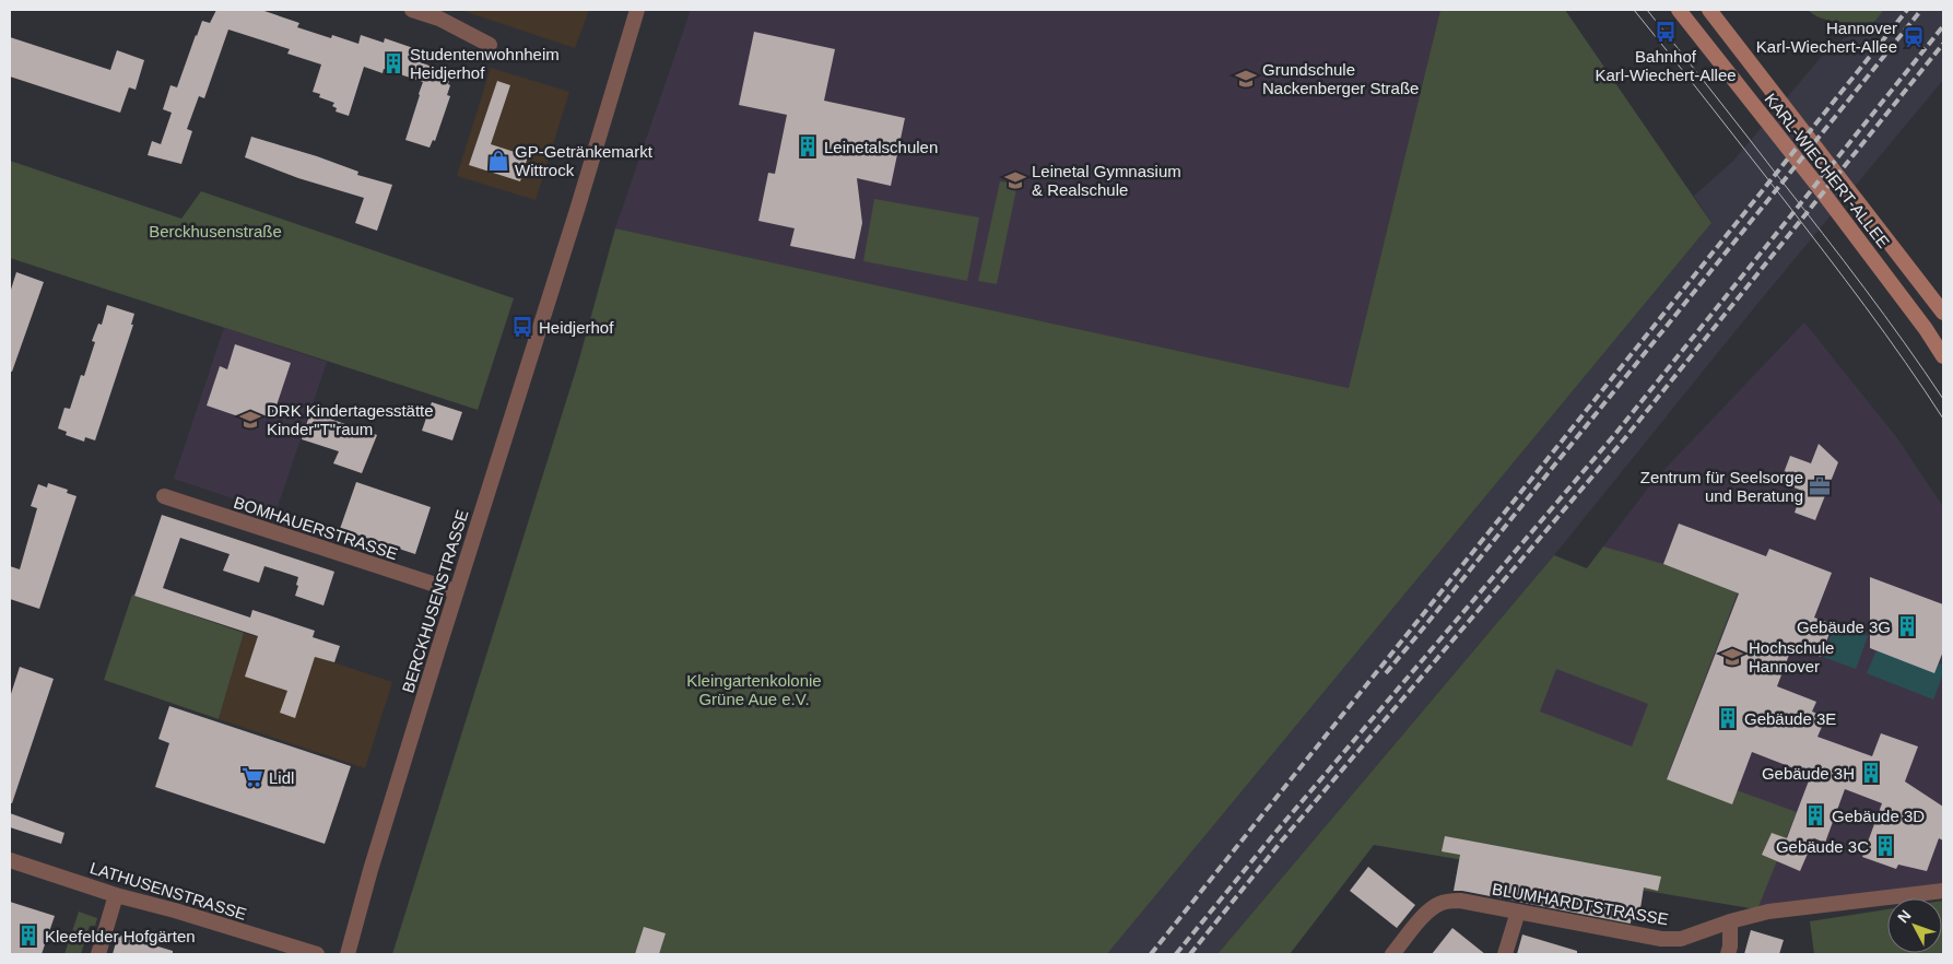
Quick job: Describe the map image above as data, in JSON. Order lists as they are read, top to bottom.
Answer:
{
  "streets": {
    "main road": ["KARL-WIECHERT-ALLEE"],
    "street": [
      "BOMHAUERSTRASSE",
      "BERCKHUSENSTRASSE",
      "LATHUSENSTRASSE",
      "BLUMHARDTSTRASSE"
    ]
  },
  "crossings": [
    ["BOMHAUERSTRASSE", "BERCKHUSENSTRASSE"]
  ],
  "parks": ["Berckhusenstraße", "Kleingartenkolonie Grüne Aue e.V."],
  "places": {
    "bus stop": ["Bahnhof Karl-Wiechert-Allee", "Heidjerhof"],
    "station": ["Hannover Karl-Wiechert-Allee"],
    "building": [
      "Studentenwohnheim Heidjerhof",
      "Leinetalschulen",
      "Gebäude 3G",
      "Gebäude 3E",
      "Gebäude 3H",
      "Gebäude 3D",
      "Gebäude 3C",
      "Kleefelder Hofgärten"
    ],
    "school or university": [
      "Grundschule Nackenberger Straße",
      "Leinetal Gymnasium & Realschule",
      "DRK Kindertagesstätte Kinder\"T\"raum",
      "Hochschule Hannover"
    ],
    "shop": ["GP-Getränkemarkt Wittrock"],
    "office": ["Zentrum für Seelsorge und Beratung"],
    "supermarket": ["Lidl"]
  },
  "north": "top left"
}
